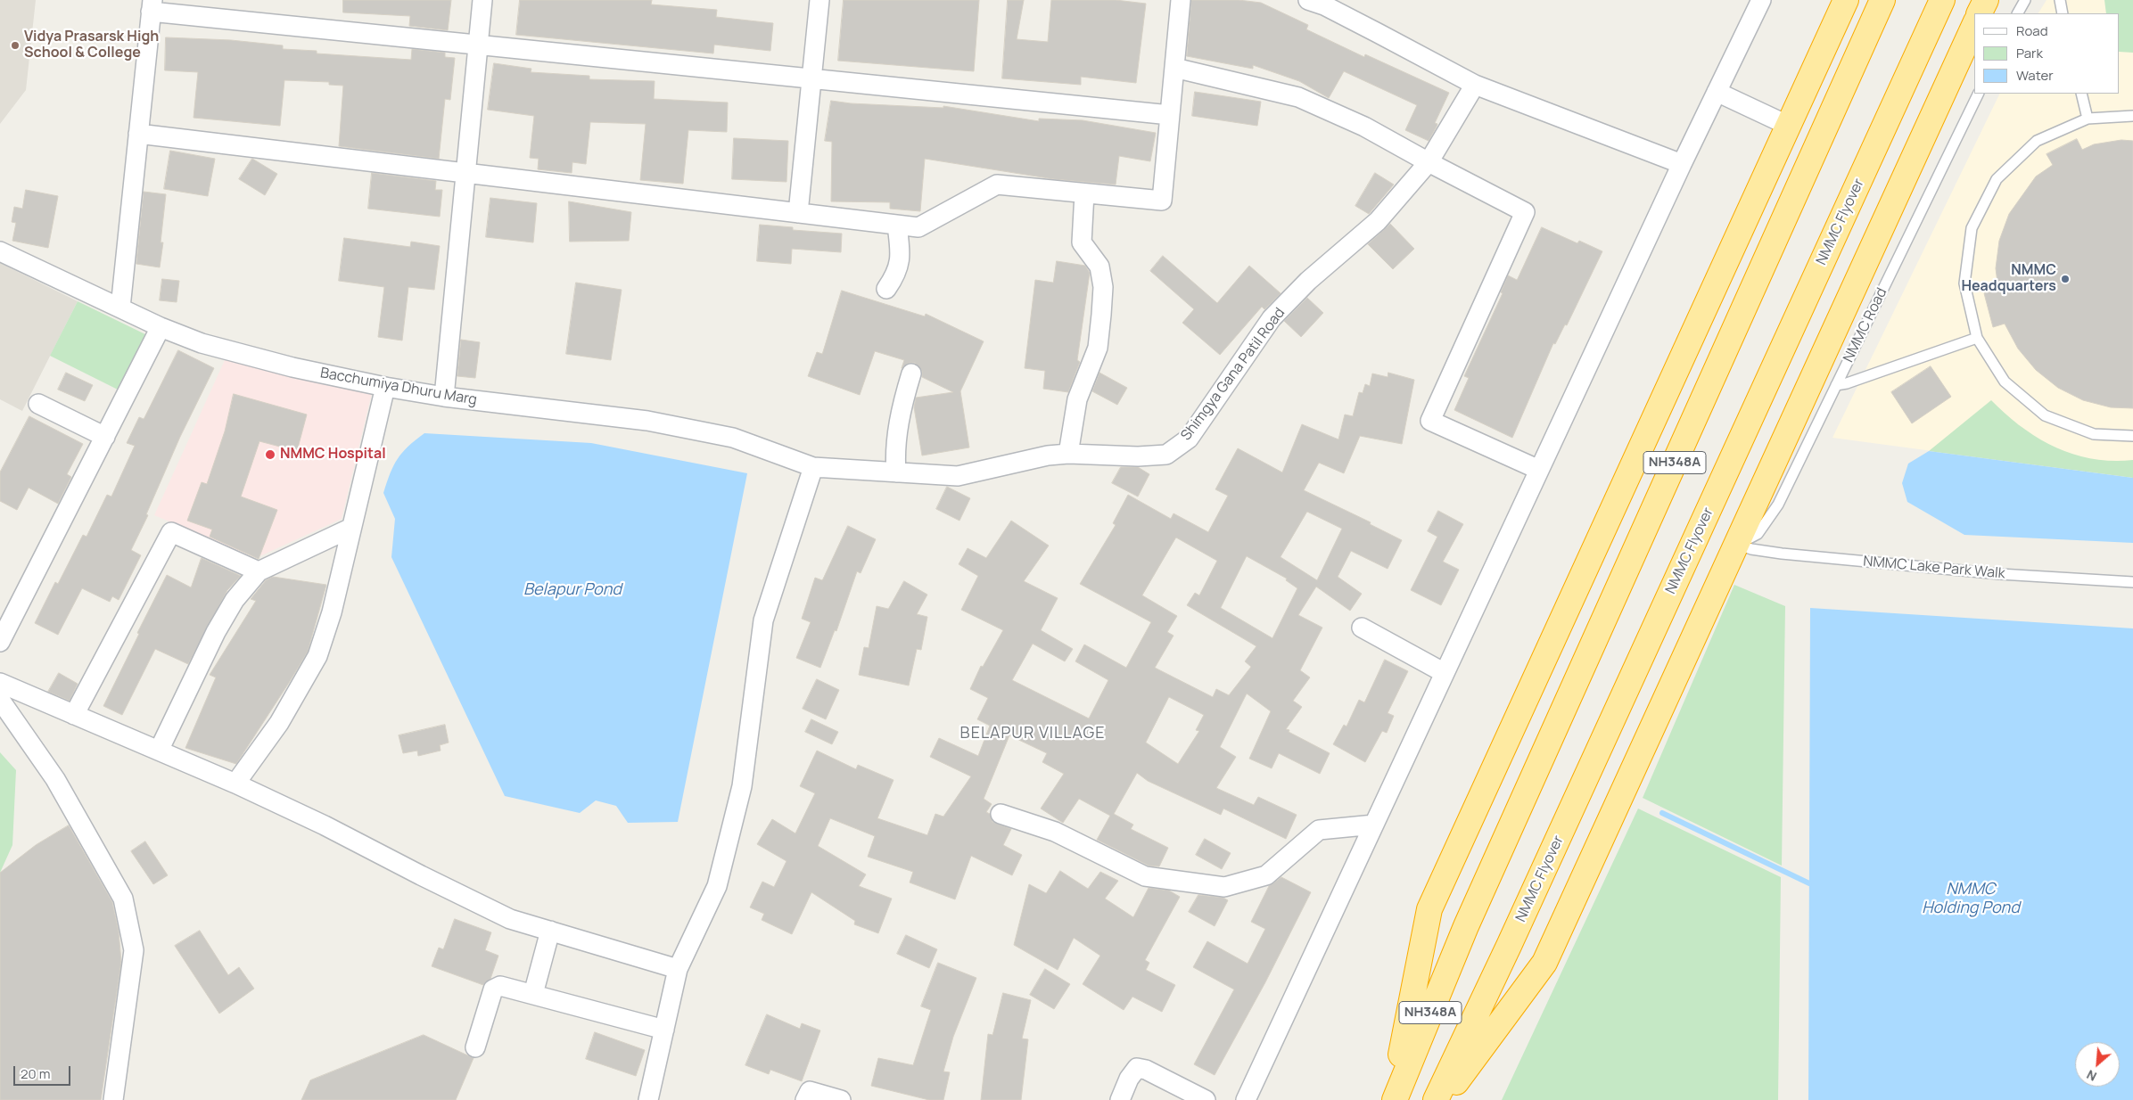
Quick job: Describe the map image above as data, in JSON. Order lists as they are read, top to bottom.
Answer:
{
  "streets": {
    "highway": ["NMMC Flyover", "NH348A"],
    "street": ["Shimgya Gana Patil Road", "Bacchumiya Dhuru Marg"],
    "lane": ["NMMC Road", "NMMC Lake Park Walk"]
  },
  "crossings": [
    ["NMMC Road", "NMMC Lake Park Walk"],
    ["Shimgya Gana Patil Road", "Bacchumiya Dhuru Marg"]
  ],
  "districts": ["BELAPUR VILLAGE"],
  "water": ["Belapur Pond", "NMMC Holding Pond"],
  "places": ["Vidya Prasarsk High School & College", "NMMC Headquarters", "NMMC Hospital"],
  "legend": ["Road", "Park", "Water"],
  "scale_bar": "20 m",
  "north": "bottom left"
}
